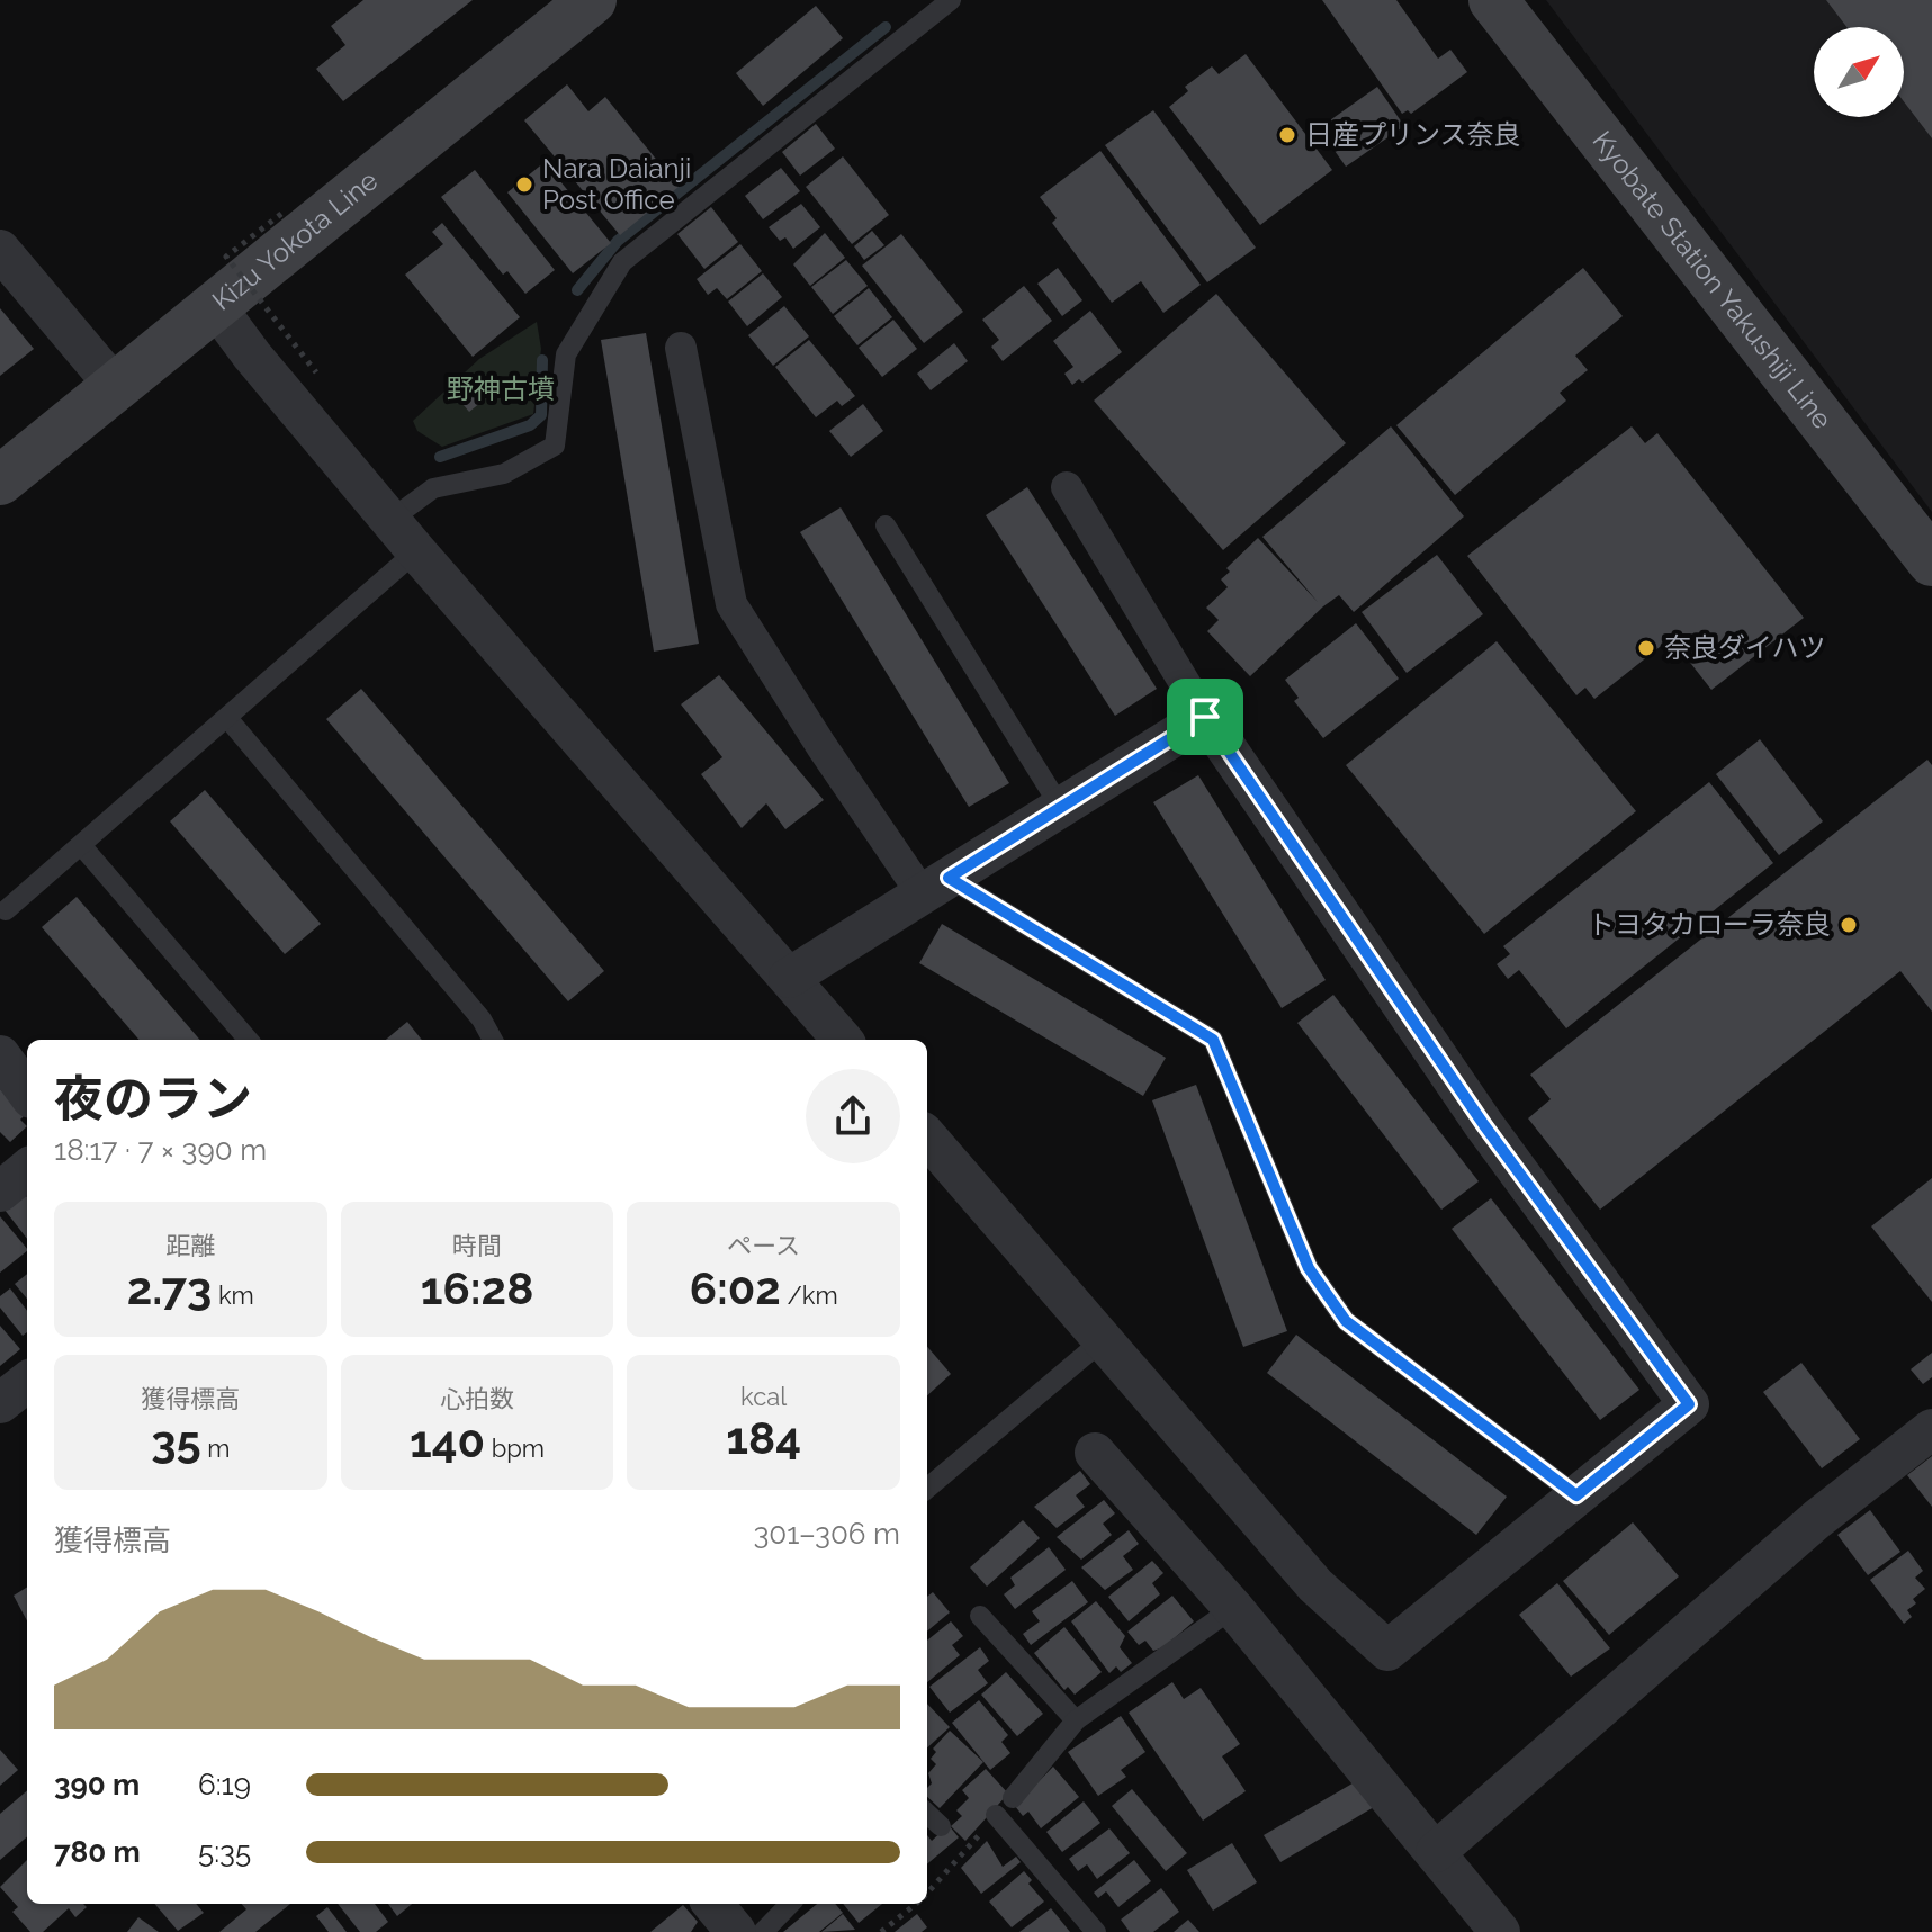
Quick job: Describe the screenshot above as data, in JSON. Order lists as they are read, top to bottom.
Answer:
{
  "streets": {
    "main road": ["Kizu Yokota Line", "Kyobate Station Yakushiji Line"]
  },
  "parks": ["野神古墳"],
  "places": [
    "日産プリンス奈良",
    "Nara Daianji Post Office",
    "奈良ダイハツ",
    "トヨタカローラ奈良"
  ],
  "north": "top right",
  "page": {
    "heading": ["夜のラン", "18:17 · 7 × 390 m"],
    "stats": [
      ["距離", "2.73 km"],
      ["時間", "16:28"],
      ["ペース", "6:02 /km"],
      ["獲得標高", "35 m"],
      ["心拍数", "140 bpm"],
      ["kcal", "184"]
    ],
    "chart": ["獲得標高", "301–306 m"],
    "list": [
      {
        "name": "390 m",
        "note": "6:19"
      },
      {
        "name": "780 m",
        "note": "5:35"
      }
    ]
  }
}
